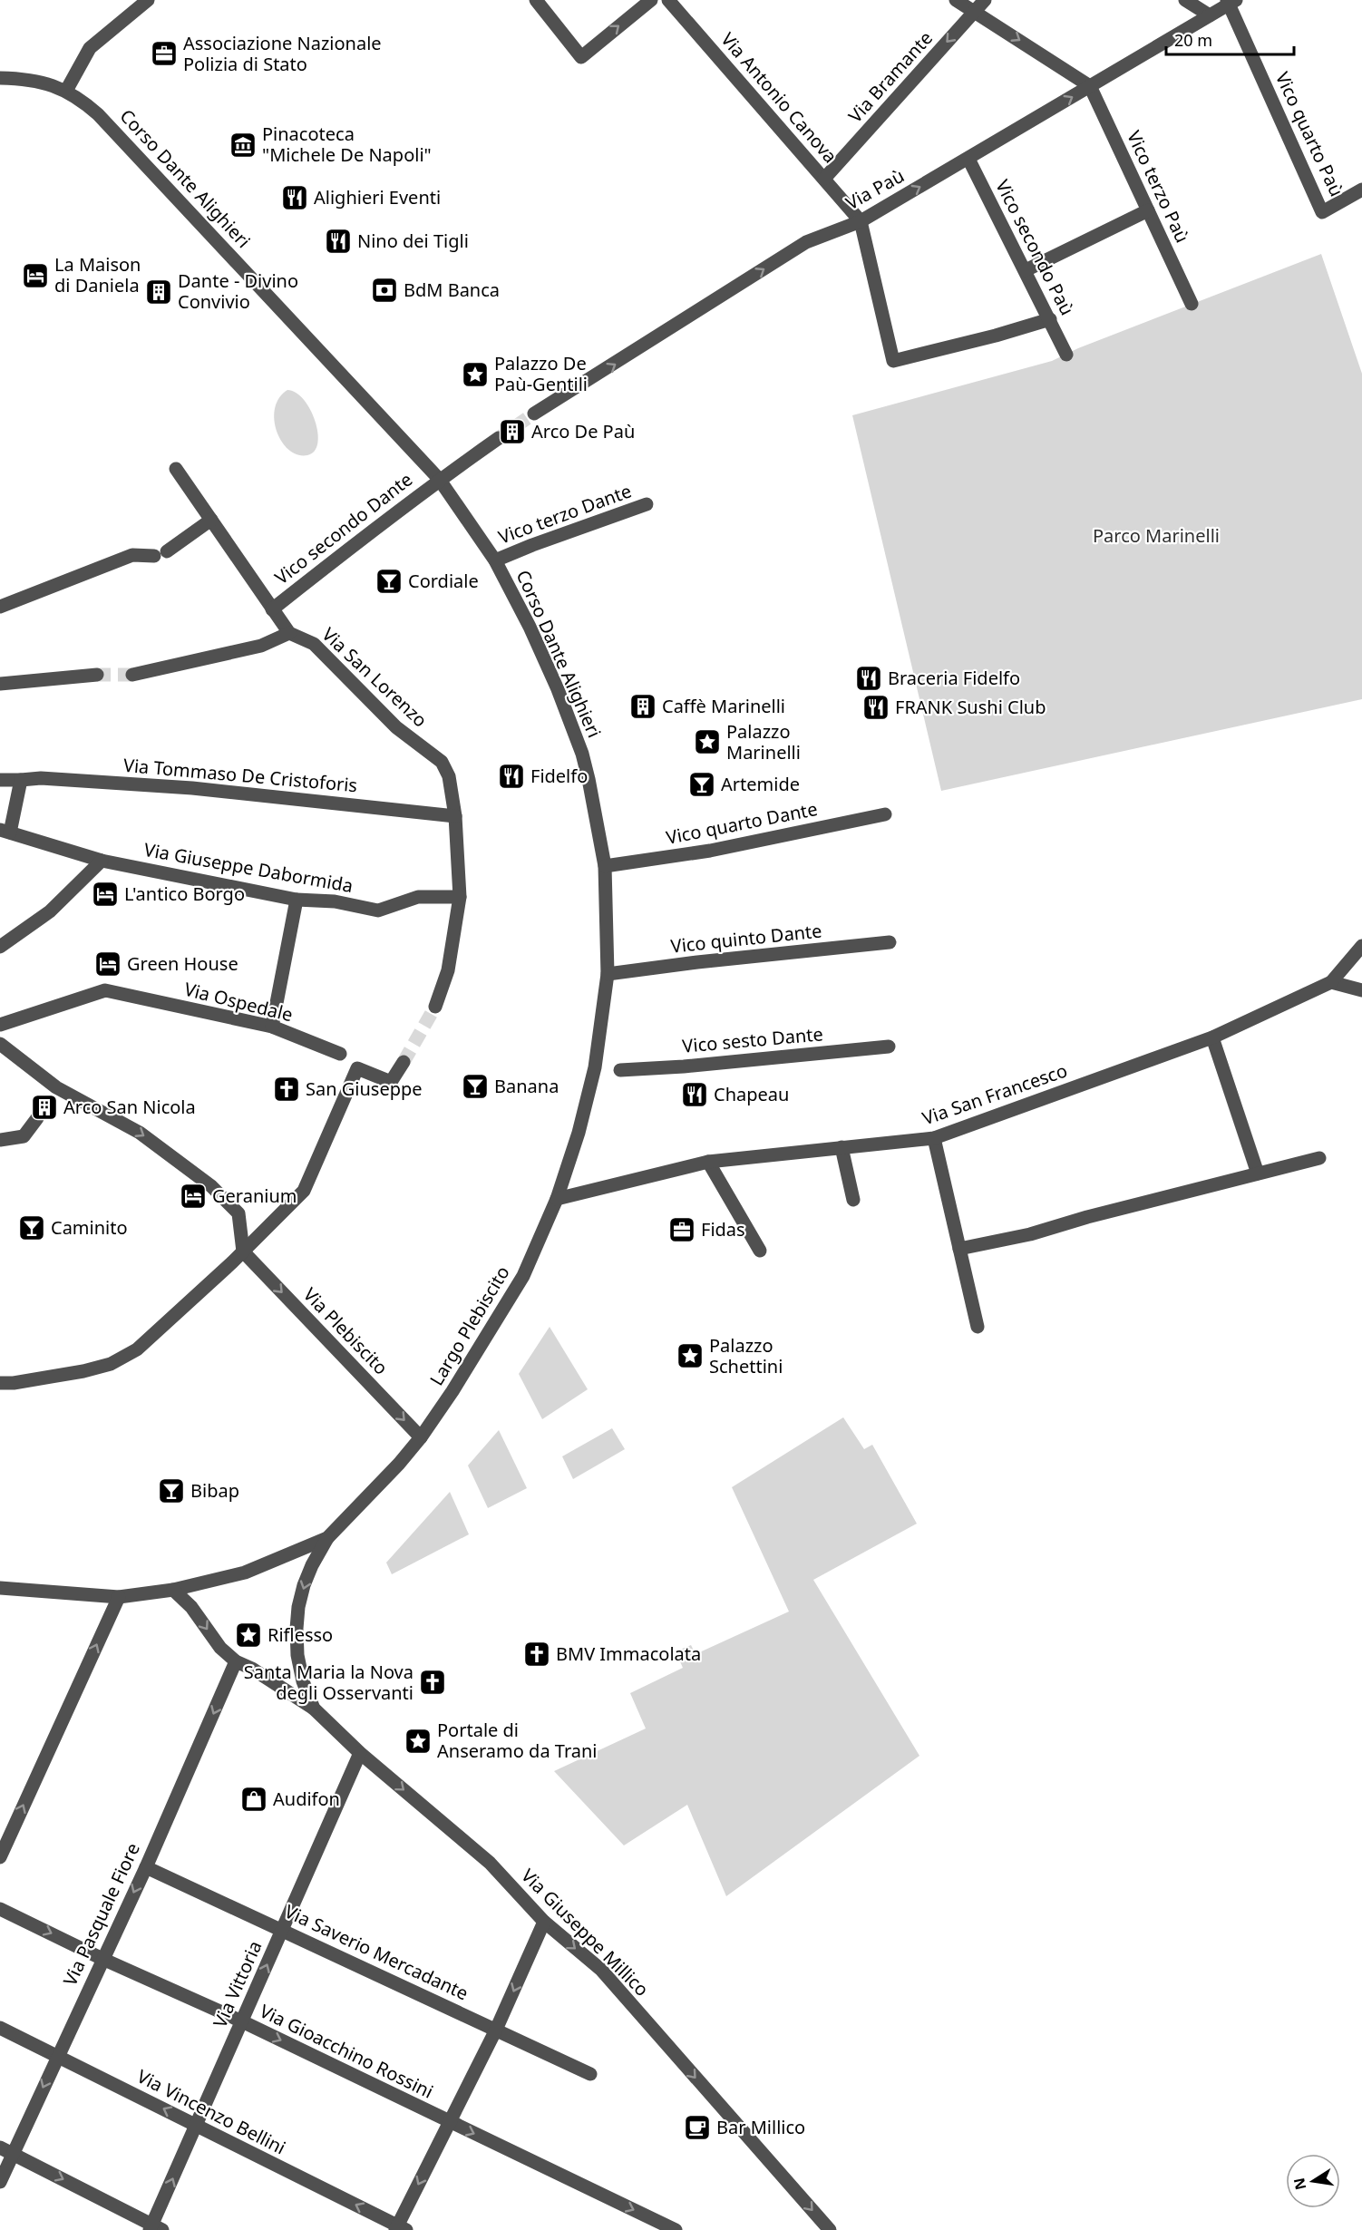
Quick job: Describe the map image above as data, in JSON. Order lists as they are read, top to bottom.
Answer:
{
  "streets": {
    "street": [
      "Via Bramante",
      "Via Antonio Canova",
      "Vico quarto Paù",
      "Corso Dante Alighieri",
      "Vico terzo Paù",
      "Via Paù",
      "Vico secondo Paù",
      "Vico terzo Dante",
      "Vico secondo Dante",
      "Via San Lorenzo",
      "Via Tommaso De Cristoforis",
      "Vico quarto Dante",
      "Via Giuseppe Dabormida",
      "Vico quinto Dante",
      "Via Ospedale",
      "Vico sesto Dante",
      "Via San Francesco",
      "Largo Plebiscito",
      "Via Plebiscito",
      "Via Pasquale Fiore",
      "Via Giuseppe Millico",
      "Via Saverio Mercadante",
      "Via Vittoria",
      "Via Gioacchino Rossini",
      "Via Vincenzo Bellini"
    ]
  },
  "crossings": [
    ["Via Bramante", "Via Antonio Canova"],
    ["Via Antonio Canova", "Via Paù"],
    ["Vico quarto Paù", "Via Paù"],
    ["Corso Dante Alighieri", "Vico terzo Dante"],
    ["Corso Dante Alighieri", "Vico secondo Dante"],
    ["Corso Dante Alighieri", "Vico quarto Dante"],
    ["Corso Dante Alighieri", "Vico quinto Dante"],
    ["Corso Dante Alighieri", "Via San Francesco"],
    ["Corso Dante Alighieri", "Largo Plebiscito"],
    ["Vico terzo Paù", "Via Paù"],
    ["Via Paù", "Vico secondo Paù"],
    ["Vico secondo Dante", "Via San Lorenzo"],
    ["Via San Lorenzo", "Via Tommaso De Cristoforis"],
    ["Via San Lorenzo", "Via Giuseppe Dabormida"],
    ["Via San Francesco", "Largo Plebiscito"],
    ["Largo Plebiscito", "Via Plebiscito"],
    ["Via Pasquale Fiore", "Via Saverio Mercadante"],
    ["Via Pasquale Fiore", "Via Gioacchino Rossini"],
    ["Via Pasquale Fiore", "Via Vincenzo Bellini"],
    ["Via Giuseppe Millico", "Via Vittoria"],
    ["Via Saverio Mercadante", "Via Vittoria"],
    ["Via Vittoria", "Via Gioacchino Rossini"],
    ["Via Vittoria", "Via Vincenzo Bellini"]
  ],
  "one_way": [
    "Via Bramante",
    "Via Paù",
    "Via Plebiscito",
    "Via Pasquale Fiore",
    "Via Giuseppe Millico",
    "Via Vittoria",
    "Via Gioacchino Rossini"
  ],
  "parks": ["Parco Marinelli"],
  "places": {
    "office": ["Associazione Nazionale Polizia di Stato", "Fidas"],
    "museum": ["Pinacoteca \"Michele De Napoli\""],
    "restaurant": [
      "Alighieri Eventi",
      "Nino dei Tigli",
      "Braceria Fidelfo",
      "FRANK Sushi Club",
      "Fidelfo",
      "Chapeau"
    ],
    "hotel": [
      "La Maison di Daniela",
      "L'antico Borgo",
      "Green House",
      "Geranium"
    ],
    "bank": ["BdM Banca"],
    "building": [
      "Dante - Divino Convivio",
      "Arco De Paù",
      "Caffè Marinelli",
      "Arco San Nicola"
    ],
    "place": [
      "Palazzo De Paù-Gentili",
      "Palazzo Marinelli",
      "Palazzo Schettini",
      "Riflesso",
      "Portale di Anseramo da Trani"
    ],
    "bar": [
      "Cordiale",
      "Artemide",
      "Banana",
      "Caminito",
      "Bibap"
    ],
    "church": ["San Giuseppe", "BMV Immacolata", "Santa Maria la Nova degli Osservanti"],
    "shop": ["Audifon"],
    "cafe": ["Bar Millico"]
  },
  "scale_bar": "20 m",
  "north": "left"
}
